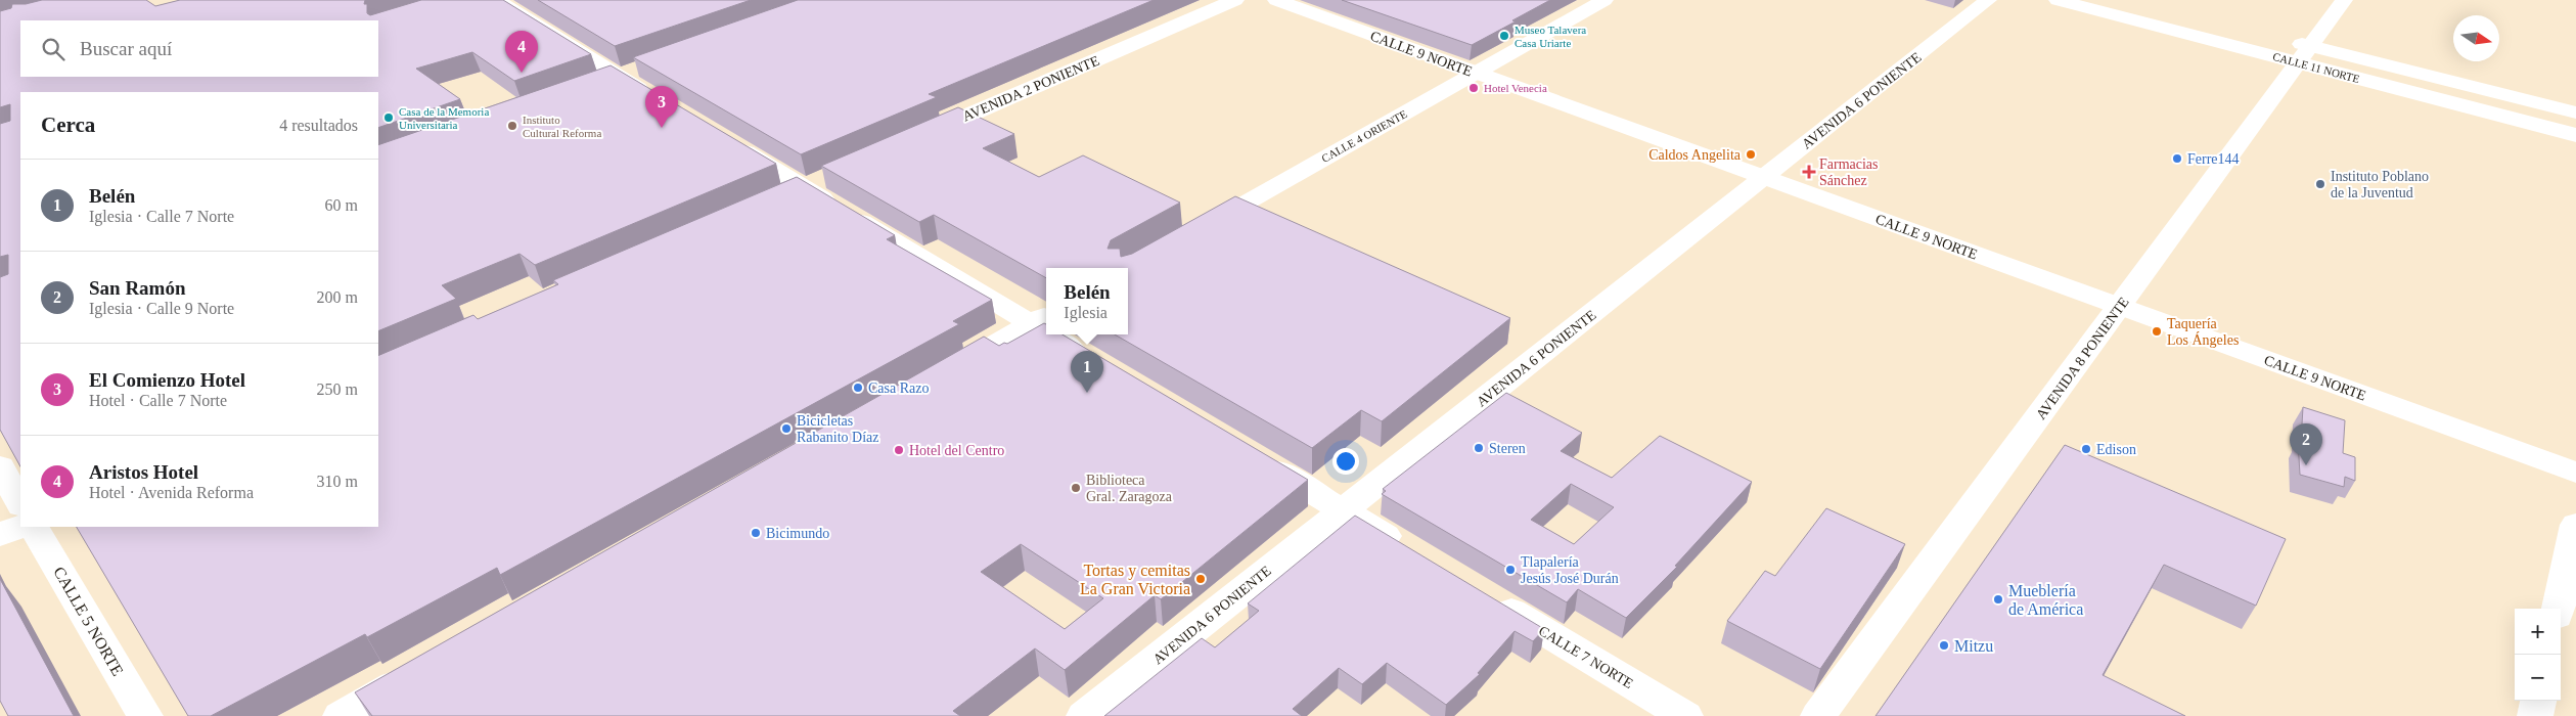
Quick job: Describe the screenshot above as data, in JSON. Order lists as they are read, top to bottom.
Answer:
{
  "streets": {
    "street": [
      "CALLE 9 NORTE",
      "CALLE 11 NORTE",
      "AVENIDA 2 PONIENTE",
      "AVENIDA 6 PONIENTE",
      "CALLE 4 ORIENTE",
      "AVENIDA 8 PONIENTE",
      "CALLE 5 NORTE",
      "CALLE 7 NORTE"
    ]
  },
  "crossings": [
    ["CALLE 9 NORTE", "AVENIDA 6 PONIENTE"],
    ["CALLE 9 NORTE", "CALLE 4 ORIENTE"],
    ["CALLE 9 NORTE", "AVENIDA 8 PONIENTE"],
    ["CALLE 11 NORTE", "AVENIDA 8 PONIENTE"]
  ],
  "places": {
    "other": [
      "Museo Talavera Casa Uriarte",
      "Hotel Venecia",
      "Casa de la Memoria Universitaria",
      "Instituto Cultural Reforma",
      "Caldos Angelita",
      "Ferre144",
      "Instituto Poblano de la Juventud",
      "Taquería Los Ángeles",
      "Casa Razo",
      "Bicicletas Rabanito Díaz",
      "Steren",
      "Edison",
      "Hotel del Centro",
      "Biblioteca Gral. Zaragoza",
      "Bicimundo",
      "Tlapalería Jesús José Durán",
      "Tortas y cemitas La Gran Victoria",
      "Mueblería de América",
      "Mitzu"
    ],
    "health": ["Farmacias Sánchez"]
  },
  "north": "right",
  "page": {
    "search": "Buscar aquí",
    "pins": [
      "4",
      "3",
      "1",
      "2"
    ],
    "heading": ["Cerca", "4 resultados"],
    "list": [
      {
        "mark": "1",
        "name": "Belén",
        "note": "Iglesia · Calle 7 Norte",
        "value": "60 m"
      },
      {
        "mark": "2",
        "name": "San Ramón",
        "note": "Iglesia · Calle 9 Norte",
        "value": "200 m"
      },
      {
        "mark": "3",
        "name": "El Comienzo Hotel",
        "note": "Hotel · Calle 7 Norte",
        "value": "250 m"
      },
      {
        "mark": "4",
        "name": "Aristos Hotel",
        "note": "Hotel · Avenida Reforma",
        "value": "310 m"
      }
    ],
    "popup": ["Belén", "Iglesia"],
    "map_buttons": ["+", "−"]
  }
}
